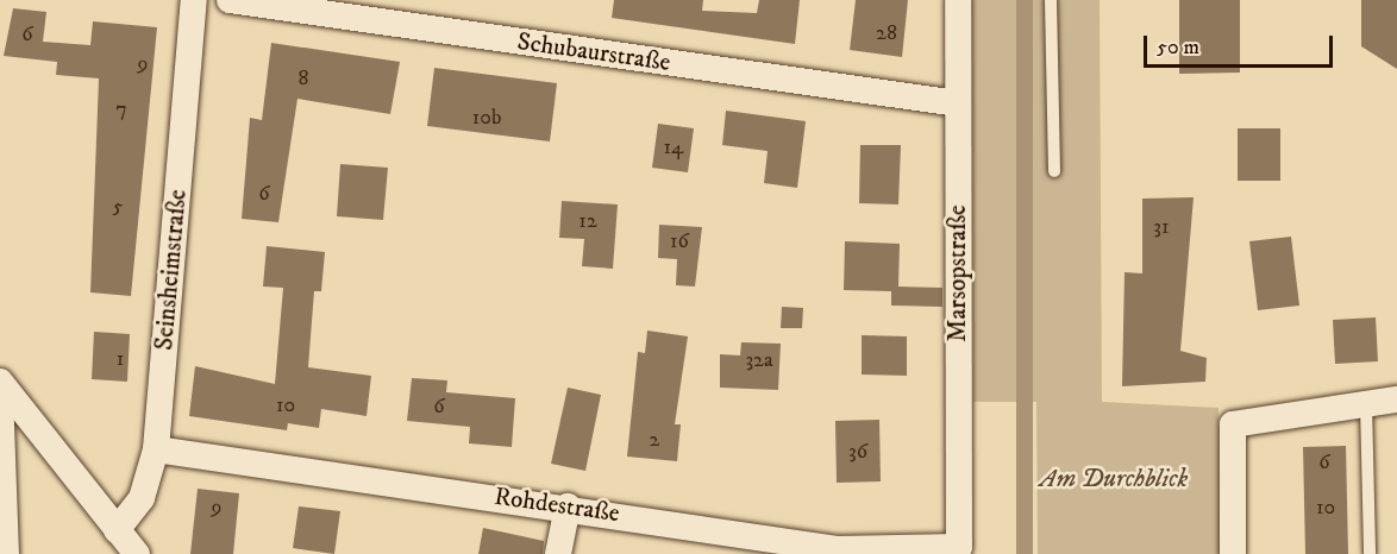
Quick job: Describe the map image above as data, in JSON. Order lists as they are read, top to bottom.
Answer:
{
  "streets": {
    "street": [
      "Schubaurstraße",
      "Seinsheimstraße",
      "Marsopstraße",
      "Rohdestraße"
    ]
  },
  "crossings": [
    ["Schubaurstraße", "Marsopstraße"],
    ["Seinsheimstraße", "Rohdestraße"],
    ["Marsopstraße", "Rohdestraße"]
  ],
  "parks": ["Am Durchblick"],
  "house_numbers": [
    "28",
    "6",
    "9",
    "8",
    "7",
    "10b",
    "14",
    "6",
    "5",
    "12",
    "31",
    "16",
    "1",
    "32a",
    "10",
    "6",
    "2",
    "36",
    "6",
    "9",
    "10"
  ],
  "scale_bar": "50 m"
}
